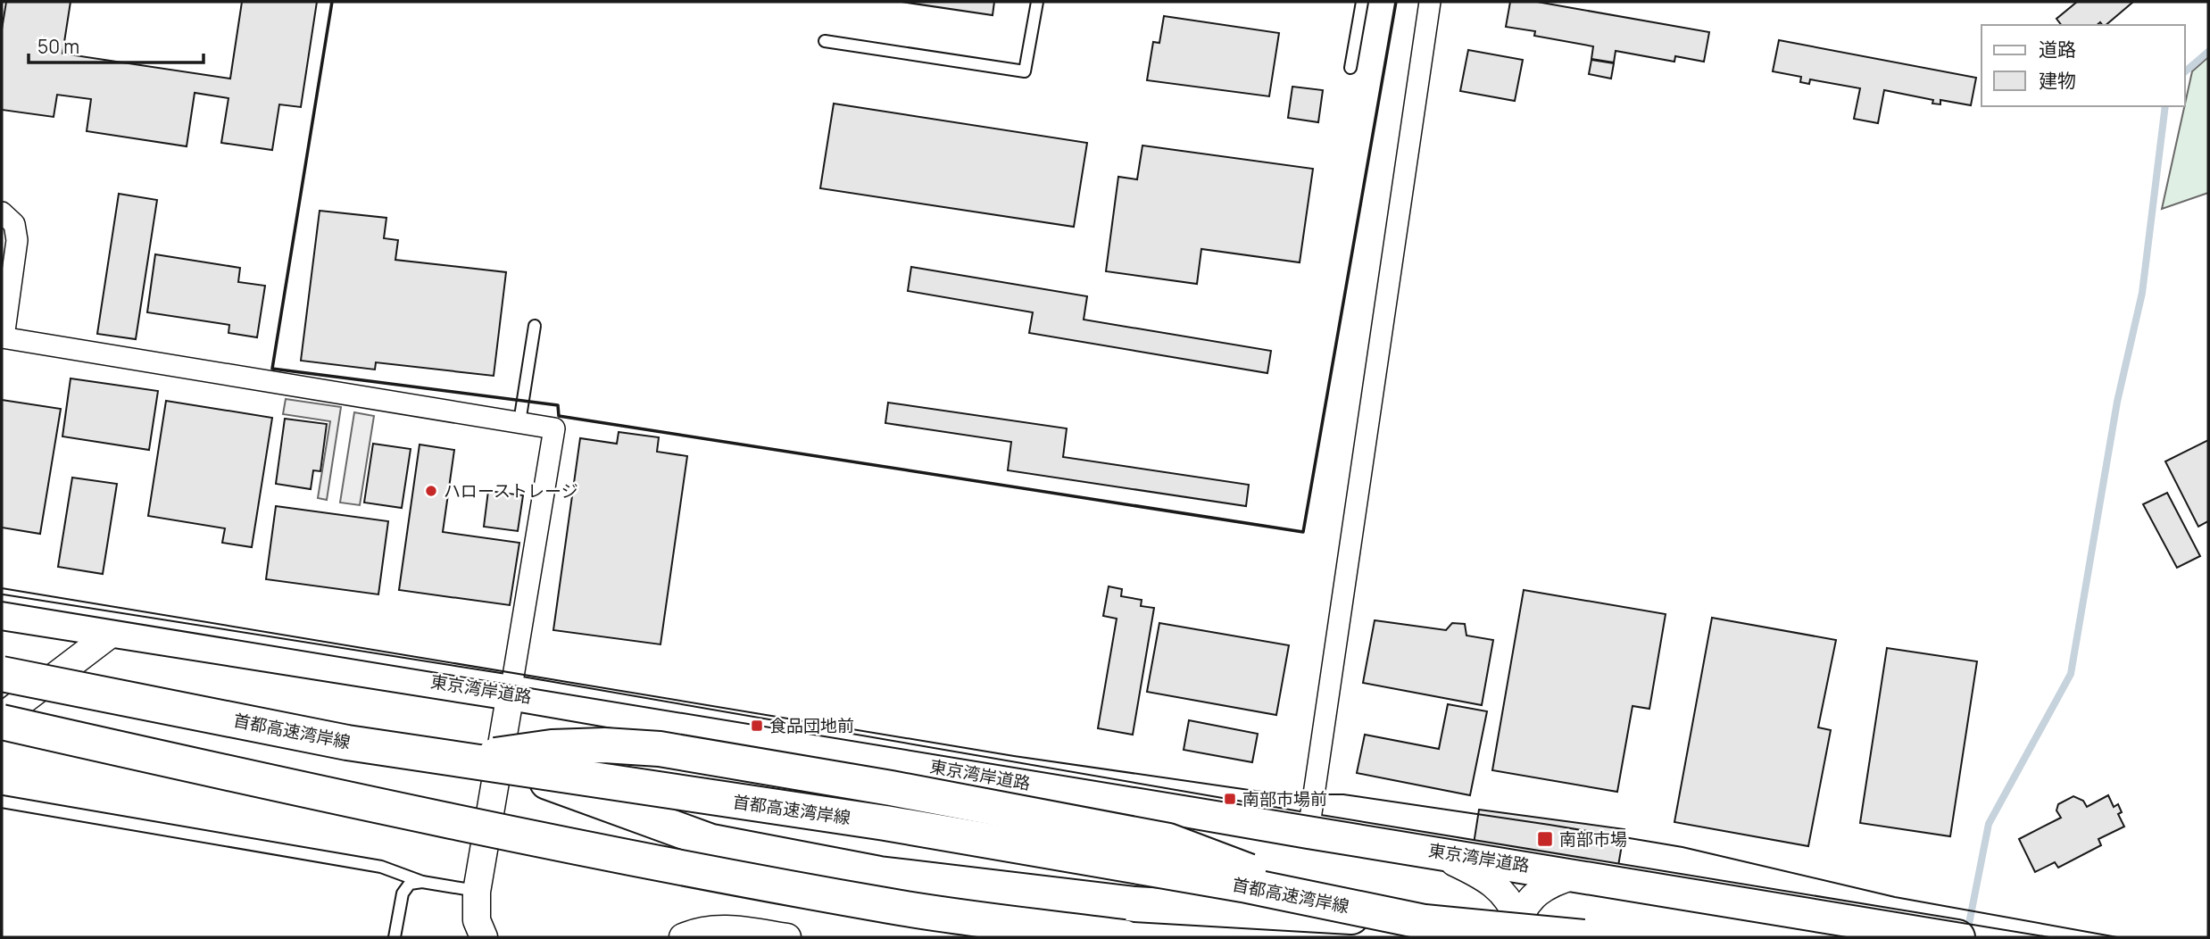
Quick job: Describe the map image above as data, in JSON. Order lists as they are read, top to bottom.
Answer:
{
  "streets": {
    "highway": ["東京湾岸道路", "首都高速湾岸線"]
  },
  "places": {
    "other": ["ハローストレージ"],
    "transit": ["食品団地前", "南部市場前", "南部市場"]
  },
  "legend": ["道路", "建物"],
  "scale_bar": "50 m"
}
